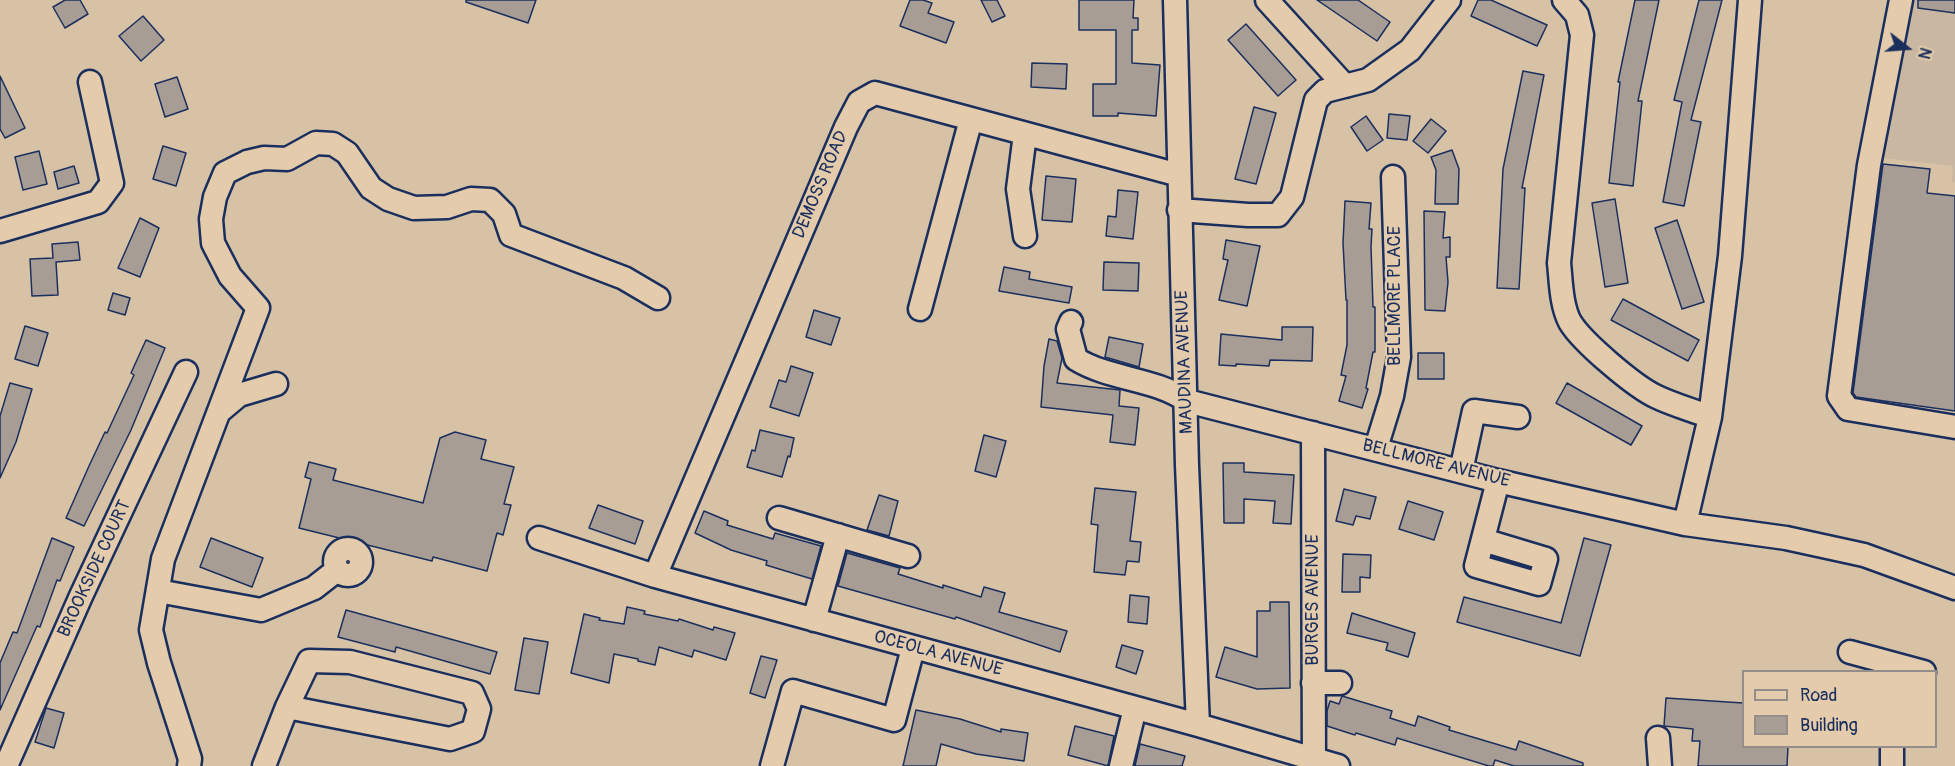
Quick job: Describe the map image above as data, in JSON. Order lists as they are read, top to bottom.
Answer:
{
  "streets": {
    "street": [
      "DEMOSS ROAD",
      "BELLMORE PLACE",
      "MAUDINA AVENUE",
      "BELLMORE AVENUE",
      "BROOKSIDE COURT",
      "BURGES AVENUE",
      "OCEOLA AVENUE"
    ]
  },
  "crossings": [
    ["DEMOSS ROAD", "MAUDINA AVENUE"],
    ["DEMOSS ROAD", "OCEOLA AVENUE"],
    ["BELLMORE PLACE", "BELLMORE AVENUE"],
    ["MAUDINA AVENUE", "BELLMORE AVENUE"],
    ["MAUDINA AVENUE", "OCEOLA AVENUE"],
    ["BELLMORE AVENUE", "BURGES AVENUE"],
    ["BURGES AVENUE", "OCEOLA AVENUE"]
  ],
  "legend": ["Road", "Building"],
  "north": "right"
}
